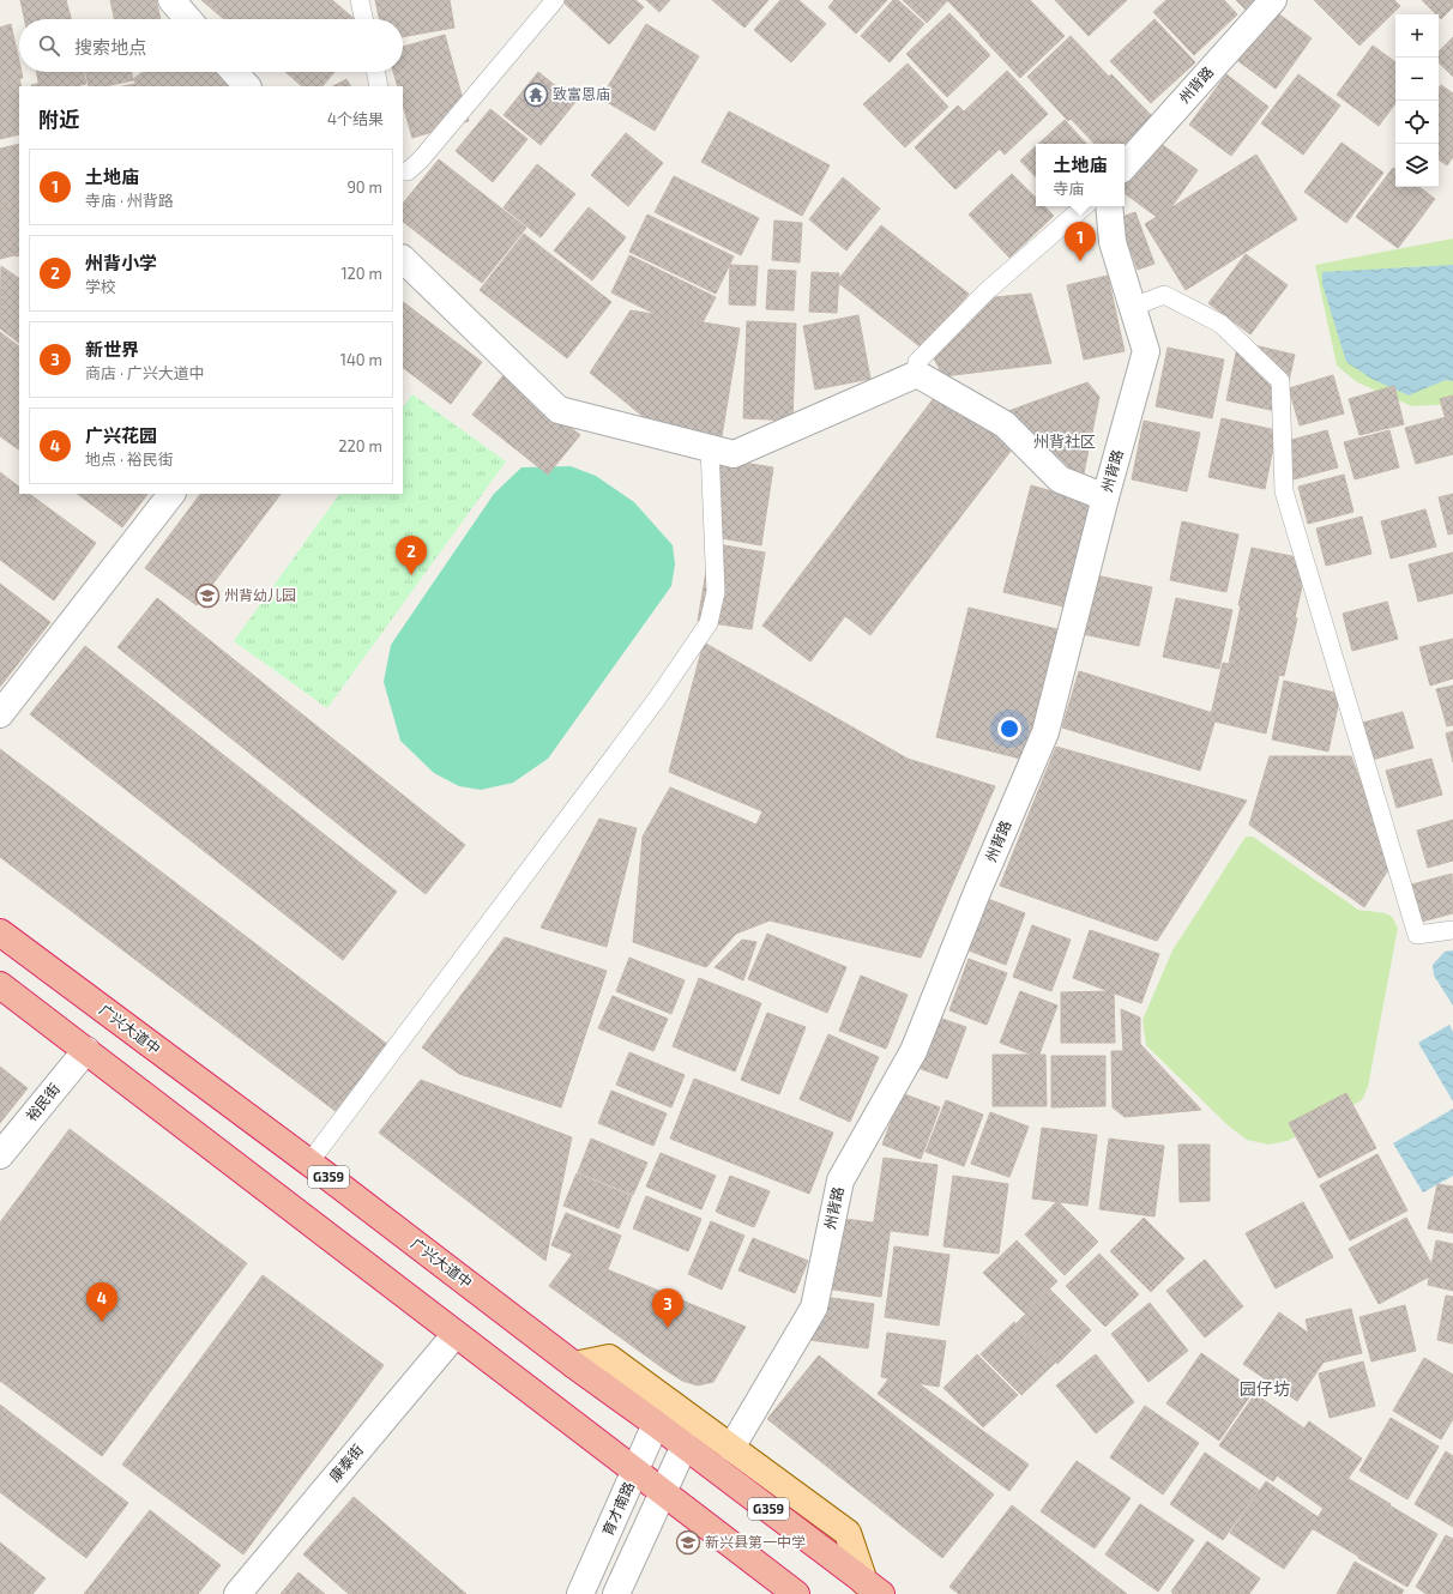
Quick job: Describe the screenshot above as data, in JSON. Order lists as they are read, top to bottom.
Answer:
{
  "streets": {
    "highway": ["广兴大道中", "G359"],
    "street": [
      "州背路",
      "裕民街",
      "康泰街",
      "育才南路"
    ]
  },
  "crossings": [
    ["广兴大道中", "育才南路"]
  ],
  "districts": ["州背社区", "园仔坊"],
  "places": {
    "temple": ["致富恩庙"],
    "school or university": ["州背幼儿园", "新兴县第一中学"]
  },
  "page": {
    "map_buttons": ["+", "−"],
    "search": "搜索地点",
    "heading": ["附近", "4个结果"],
    "popup": ["土地庙", "寺庙"],
    "list": [
      {
        "mark": "1",
        "name": "土地庙",
        "note": "寺庙 · 州背路",
        "value": "90 m"
      },
      {
        "mark": "2",
        "name": "州背小学",
        "note": "学校",
        "value": "120 m"
      },
      {
        "mark": "3",
        "name": "新世界",
        "note": "商店 · 广兴大道中",
        "value": "140 m"
      },
      {
        "mark": "4",
        "name": "广兴花园",
        "note": "地点 · 裕民街",
        "value": "220 m"
      }
    ],
    "pins": [
      "1",
      "2",
      "4",
      "3"
    ]
  }
}
